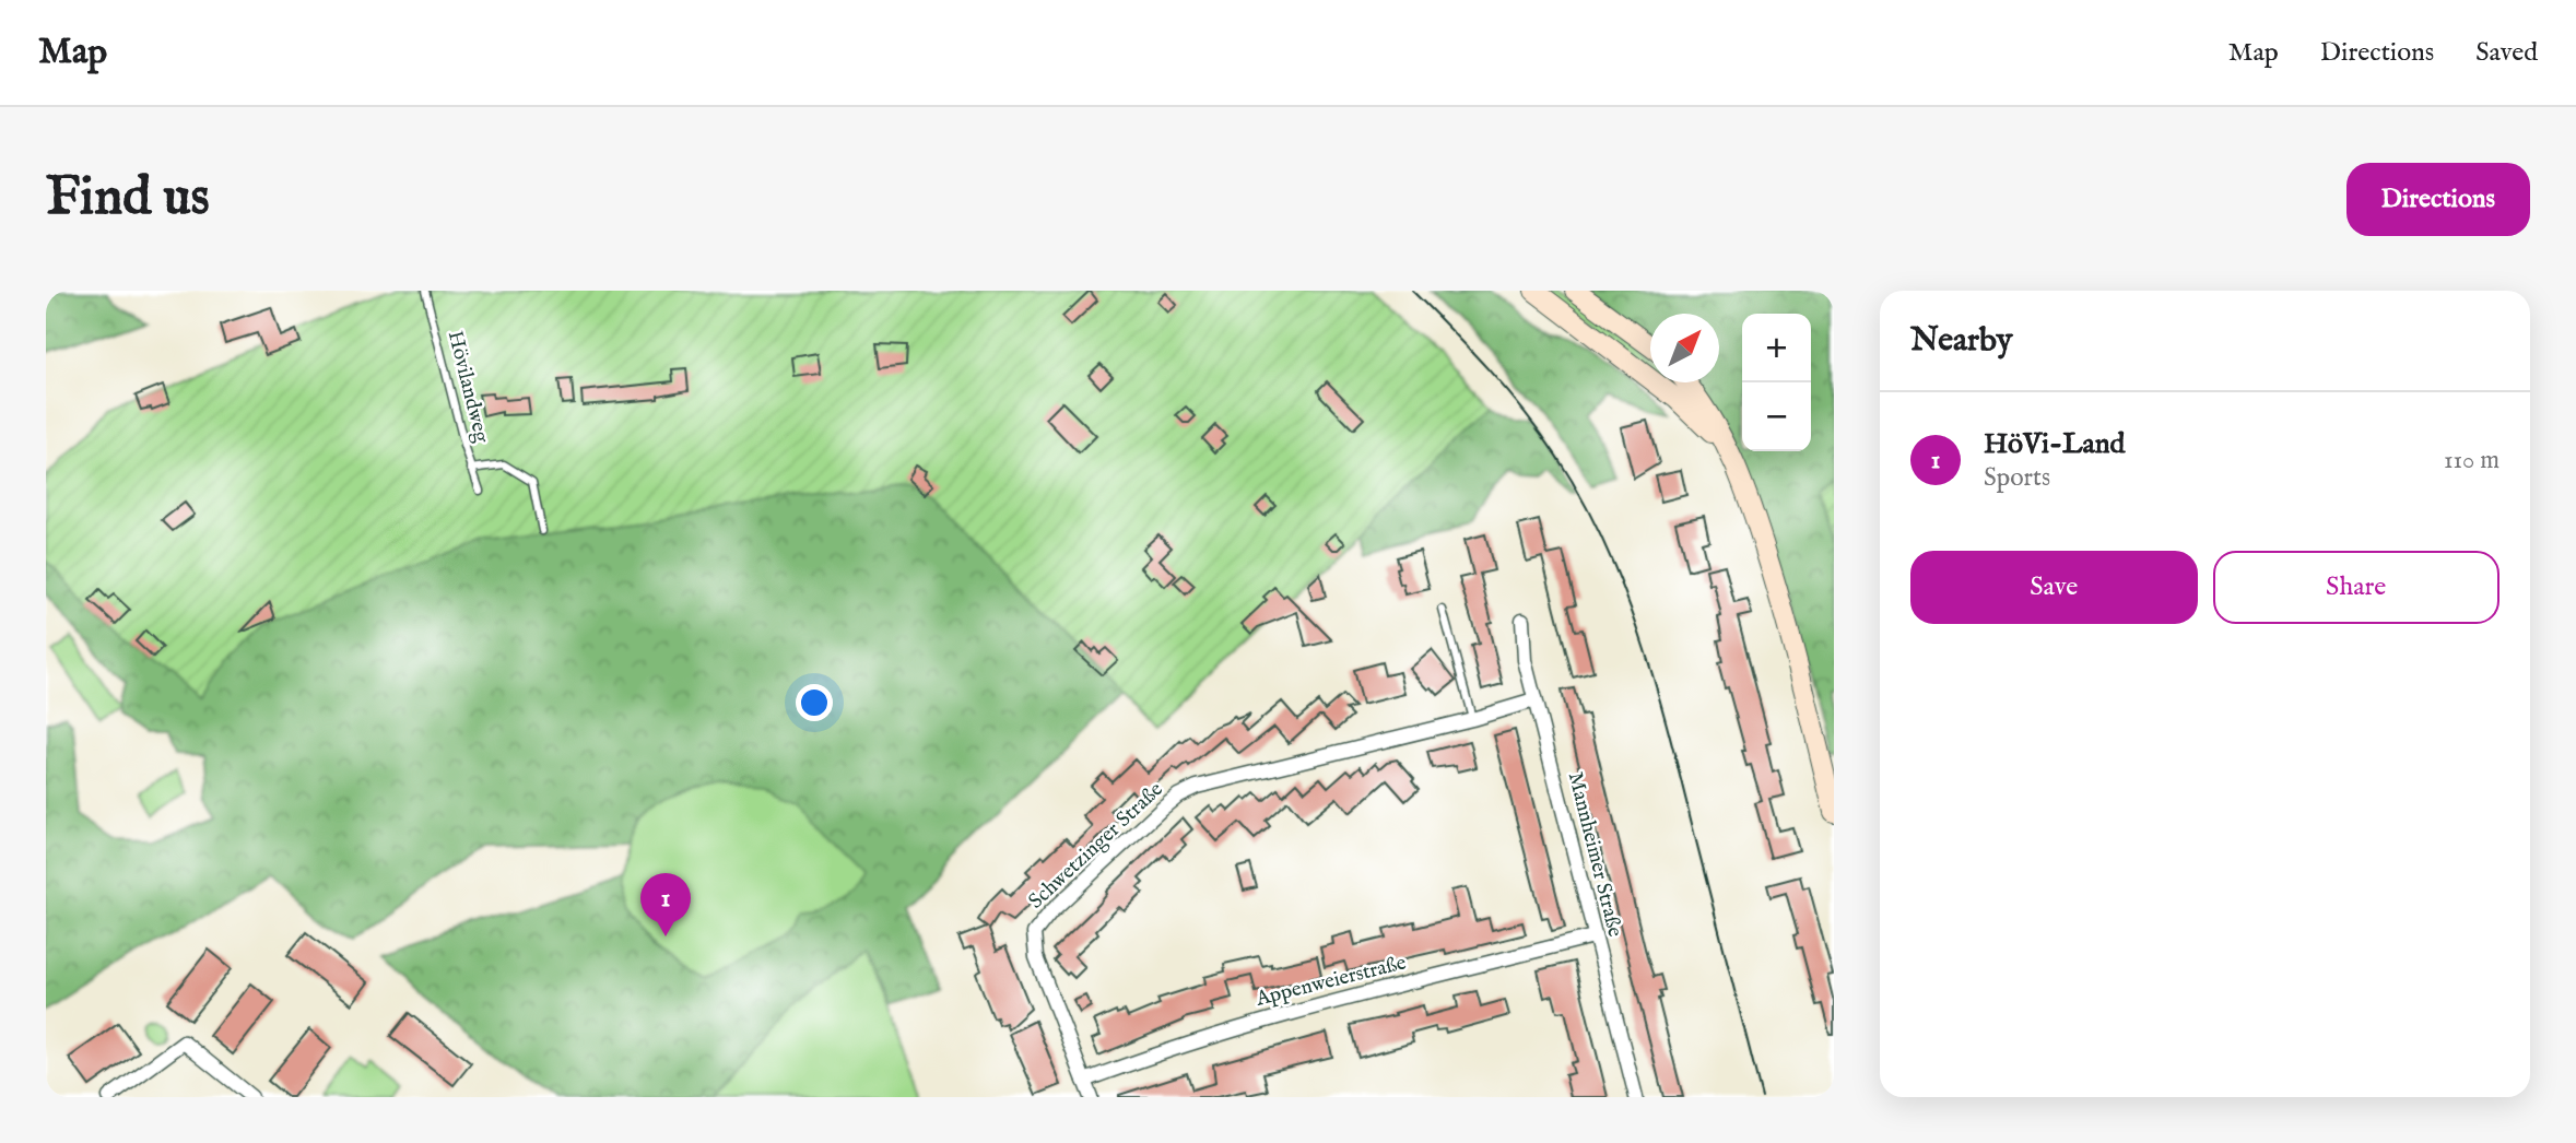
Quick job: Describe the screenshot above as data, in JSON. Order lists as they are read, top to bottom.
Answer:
{
  "streets": {
    "street": ["Schwetzinger Straße", "Mannheimer Straße", "Appenweierstraße"],
    "lane": ["Hövilandweg"]
  },
  "crossings": [
    ["Schwetzinger Straße", "Mannheimer Straße"],
    ["Schwetzinger Straße", "Appenweierstraße"],
    ["Mannheimer Straße", "Appenweierstraße"]
  ],
  "north": "top right",
  "page": {
    "header": "Map",
    "nav": ["Map", "Directions", "Saved"],
    "buttons": [
      "Directions",
      ["Save", "Share"]
    ],
    "title": "Find us",
    "heading": "Nearby",
    "map_buttons": ["+", "−"],
    "list": [
      {
        "mark": "1",
        "name": "HöVi-Land",
        "note": "Sports",
        "value": "110 m"
      }
    ],
    "pins": "1"
  }
}
